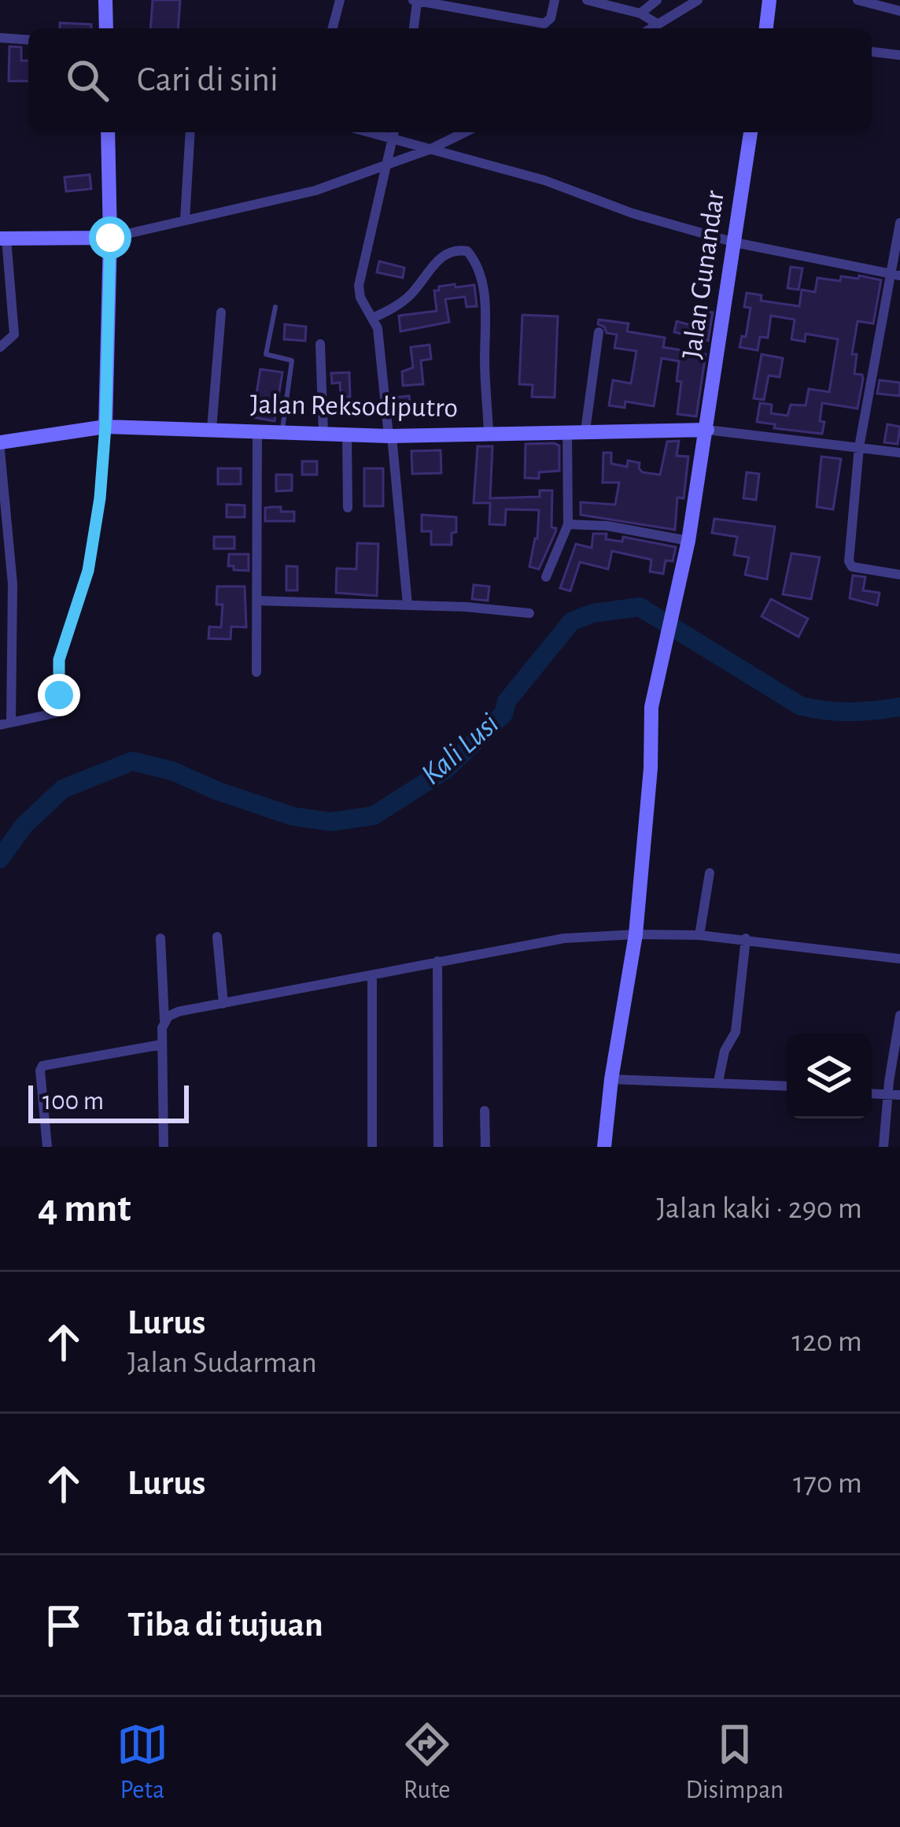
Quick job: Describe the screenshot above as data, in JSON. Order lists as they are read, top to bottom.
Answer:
{
  "streets": {
    "street": ["Jalan Gunandar", "Jalan Reksodiputro"]
  },
  "crossings": [
    ["Jalan Gunandar", "Jalan Reksodiputro"]
  ],
  "water": ["Kali Lusi"],
  "scale_bar": "100 m",
  "page": {
    "search": "Cari di sini",
    "scale": "100 m",
    "heading": ["4 mnt", "Jalan kaki · 290 m"],
    "list": [
      ["Lurus", "Jalan Sudarman", "120 m"],
      ["Lurus", "170 m"],
      "Tiba di tujuan"
    ],
    "nav": ["Peta", "Rute", "Disimpan"]
  }
}
